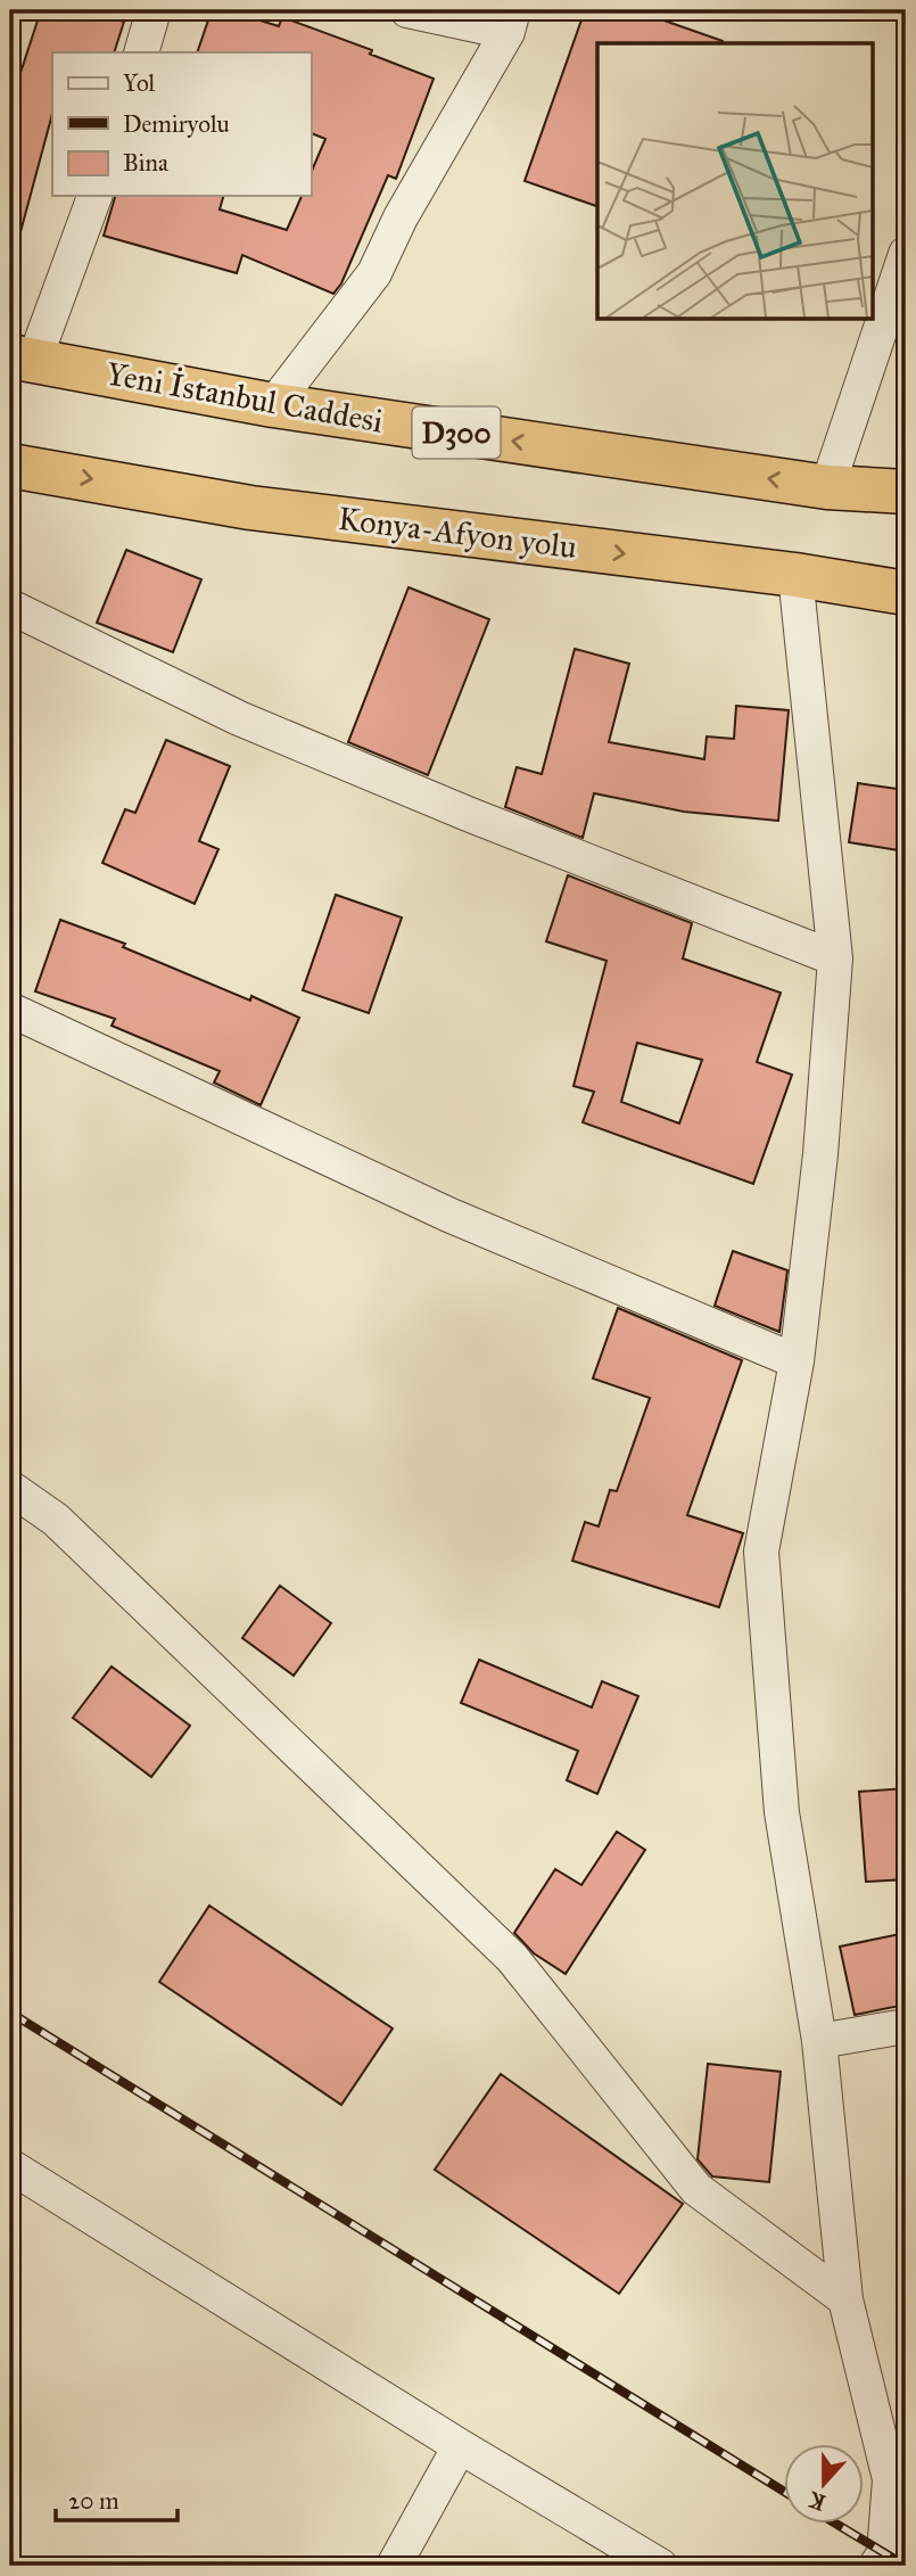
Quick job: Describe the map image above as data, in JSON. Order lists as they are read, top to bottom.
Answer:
{
  "streets": {
    "highway": ["Yeni İstanbul Caddesi", "D300", "Konya-Afyon yolu"]
  },
  "one_way": ["Yeni İstanbul Caddesi", "Konya-Afyon yolu"],
  "legend": ["Yol", "Demiryolu", "Bina"],
  "scale_bar": "20 m",
  "north": "bottom"
}
